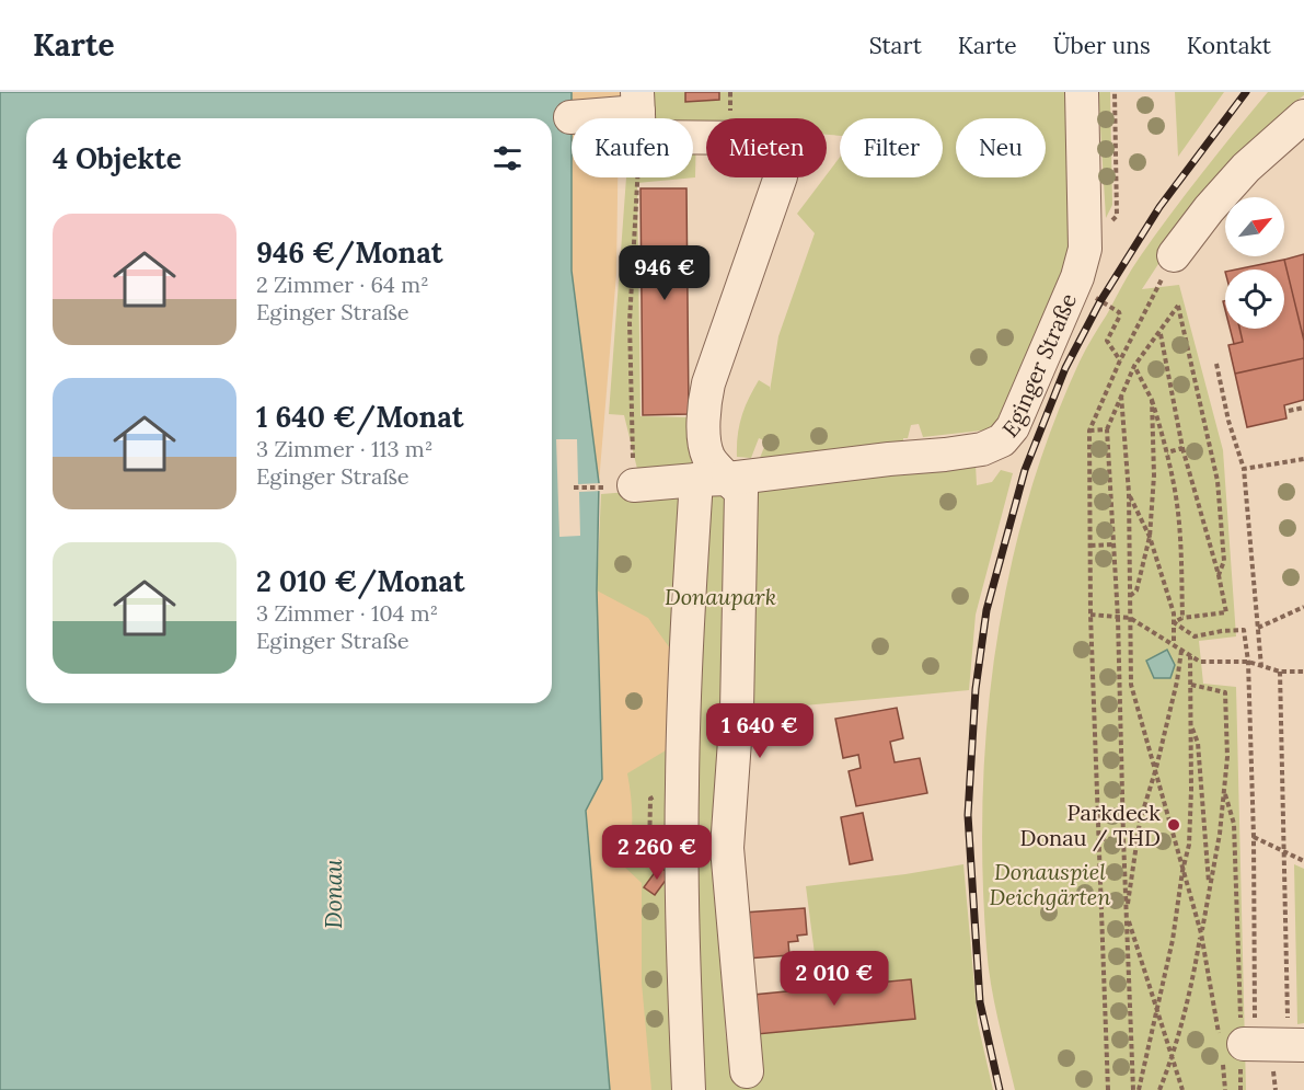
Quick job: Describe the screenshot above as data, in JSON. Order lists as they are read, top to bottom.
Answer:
{
  "streets": {
    "street": ["Eginger Straße"]
  },
  "water": ["Donau"],
  "parks": ["Donaupark", "Donauspiel Deichgärten"],
  "places": ["Parkdeck Donau / THD"],
  "north": "top right",
  "page": {
    "header": "Karte",
    "nav": [
      "Start",
      "Karte",
      "Über uns",
      "Kontakt"
    ],
    "chip": [
      "Kaufen",
      "Mieten",
      "Filter",
      "Neu"
    ],
    "heading": "4 Objekte",
    "list": [
      {
        "name": "946 €/Monat",
        "note": "2 Zimmer · 64 m² · Eginger Straße"
      },
      {
        "name": "1 640 €/Monat",
        "note": "3 Zimmer · 113 m² · Eginger Straße"
      },
      {
        "name": "2 010 €/Monat",
        "note": "3 Zimmer · 104 m² · Eginger Straße"
      }
    ],
    "price": [
      "946 €",
      "1 640 €",
      "2 260 €",
      "2 010 €"
    ]
  }
}
